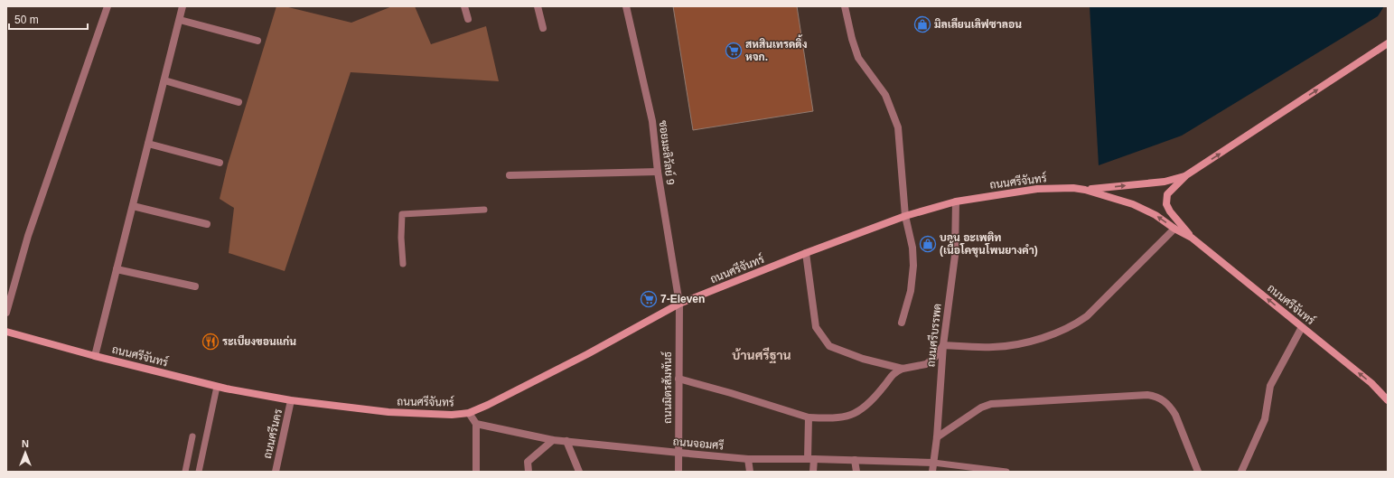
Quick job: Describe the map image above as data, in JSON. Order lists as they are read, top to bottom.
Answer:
{
  "streets": {
    "main road": ["ถนนศรีจันทร์"],
    "street": [
      "ซอยมะลิวัลย์ 9",
      "ถนนศรีบรรพด",
      "ถนนมิตรสัมพันธ์",
      "ถนนศรีนคร",
      "ถนนจอมศรี"
    ]
  },
  "crossings": [
    ["ซอยมะลิวัลย์ 9", "ถนนศรีจันทร์"],
    ["ซอยมะลิวัลย์ 9", "ถนนมิตรสัมพันธ์"],
    ["ถนนศรีจันทร์", "ถนนศรีบรรพด"],
    ["ถนนศรีจันทร์", "ถนนมิตรสัมพันธ์"],
    ["ถนนศรีจันทร์", "ถนนศรีนคร"],
    ["ถนนศรีบรรพด", "ถนนจอมศรี"],
    ["ถนนมิตรสัมพันธ์", "ถนนจอมศรี"]
  ],
  "districts": ["บ้านศรีฐาน"],
  "places": {
    "shop": ["มิลเลียนเลิฟซาลอน", "บอน อะเพติท (เนื้อโคขุนโพนยางคำ)"],
    "supermarket": ["สหสินเทรดดิ้ง หจก.", "7-Eleven"],
    "restaurant": ["ระเบียงขอนแก่น"]
  },
  "scale_bar": "50 m",
  "north": "top"
}
